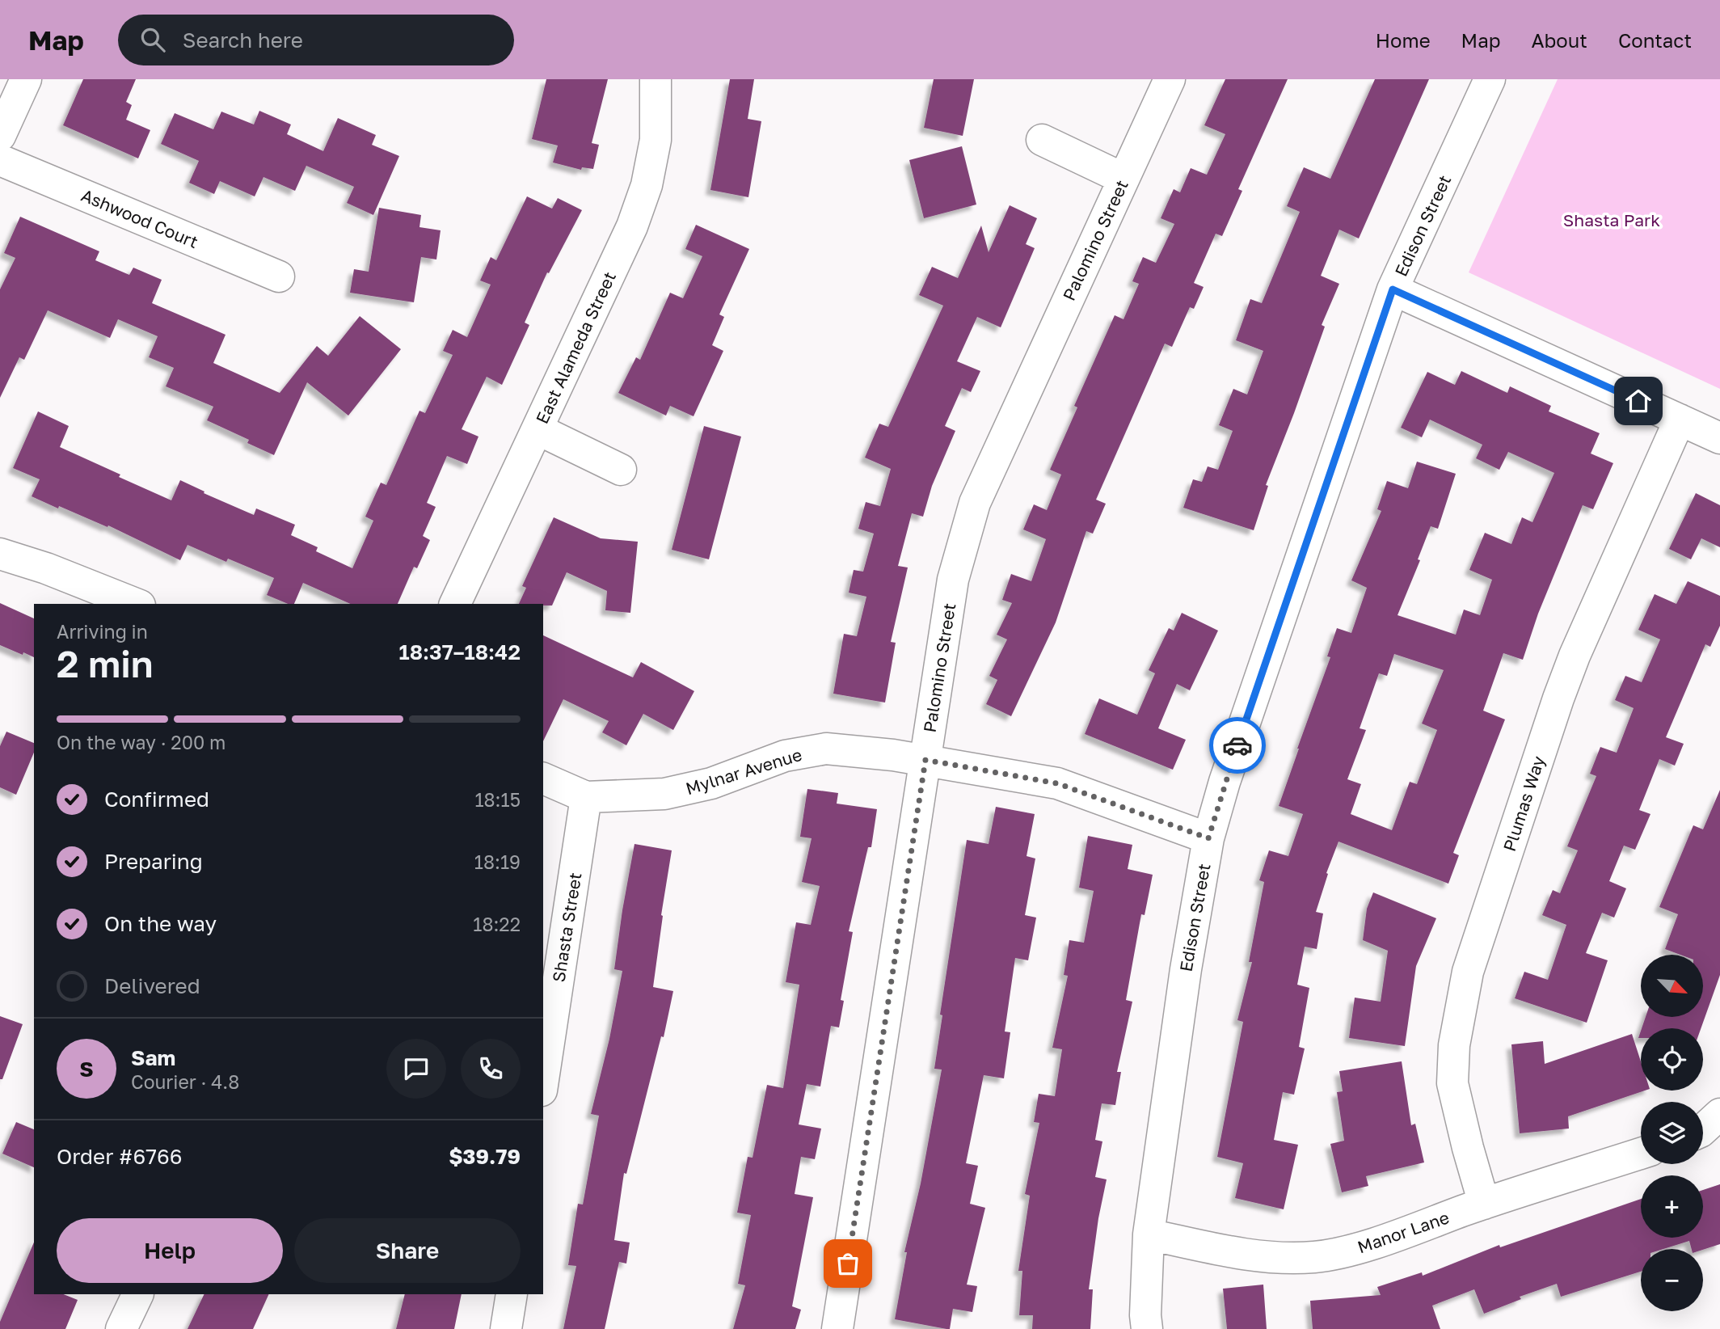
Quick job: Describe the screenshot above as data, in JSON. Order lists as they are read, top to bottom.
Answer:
{
  "streets": {
    "street": [
      "Ashwood Court",
      "Edison Street",
      "Palomino Street",
      "East Alameda Street",
      "Mylnar Avenue",
      "Plumas Way",
      "Shasta Street",
      "Manor Lane"
    ]
  },
  "crossings": [
    ["Edison Street", "Mylnar Avenue"],
    ["Edison Street", "Manor Lane"],
    ["Palomino Street", "Mylnar Avenue"],
    ["Mylnar Avenue", "Shasta Street"],
    ["Plumas Way", "Manor Lane"]
  ],
  "parks": ["Shasta Park"],
  "north": "bottom right",
  "page": {
    "header": "Map",
    "search": "Search here",
    "nav": [
      "Home",
      "Map",
      "About",
      "Contact"
    ],
    "heading": ["2 min", "Arriving in", "18:37–18:42"],
    "panel": [
      "Sam",
      "Courier · 4.8",
      "Order #6766",
      "$39.79"
    ],
    "bar": "On the way · 200 m",
    "list": [
      ["Confirmed", "18:15"],
      ["Preparing", "18:19"],
      ["On the way", "18:22"],
      "Delivered"
    ],
    "map_buttons": ["+", "−"],
    "round": "S",
    "buttons": ["Help", "Share"]
  }
}
